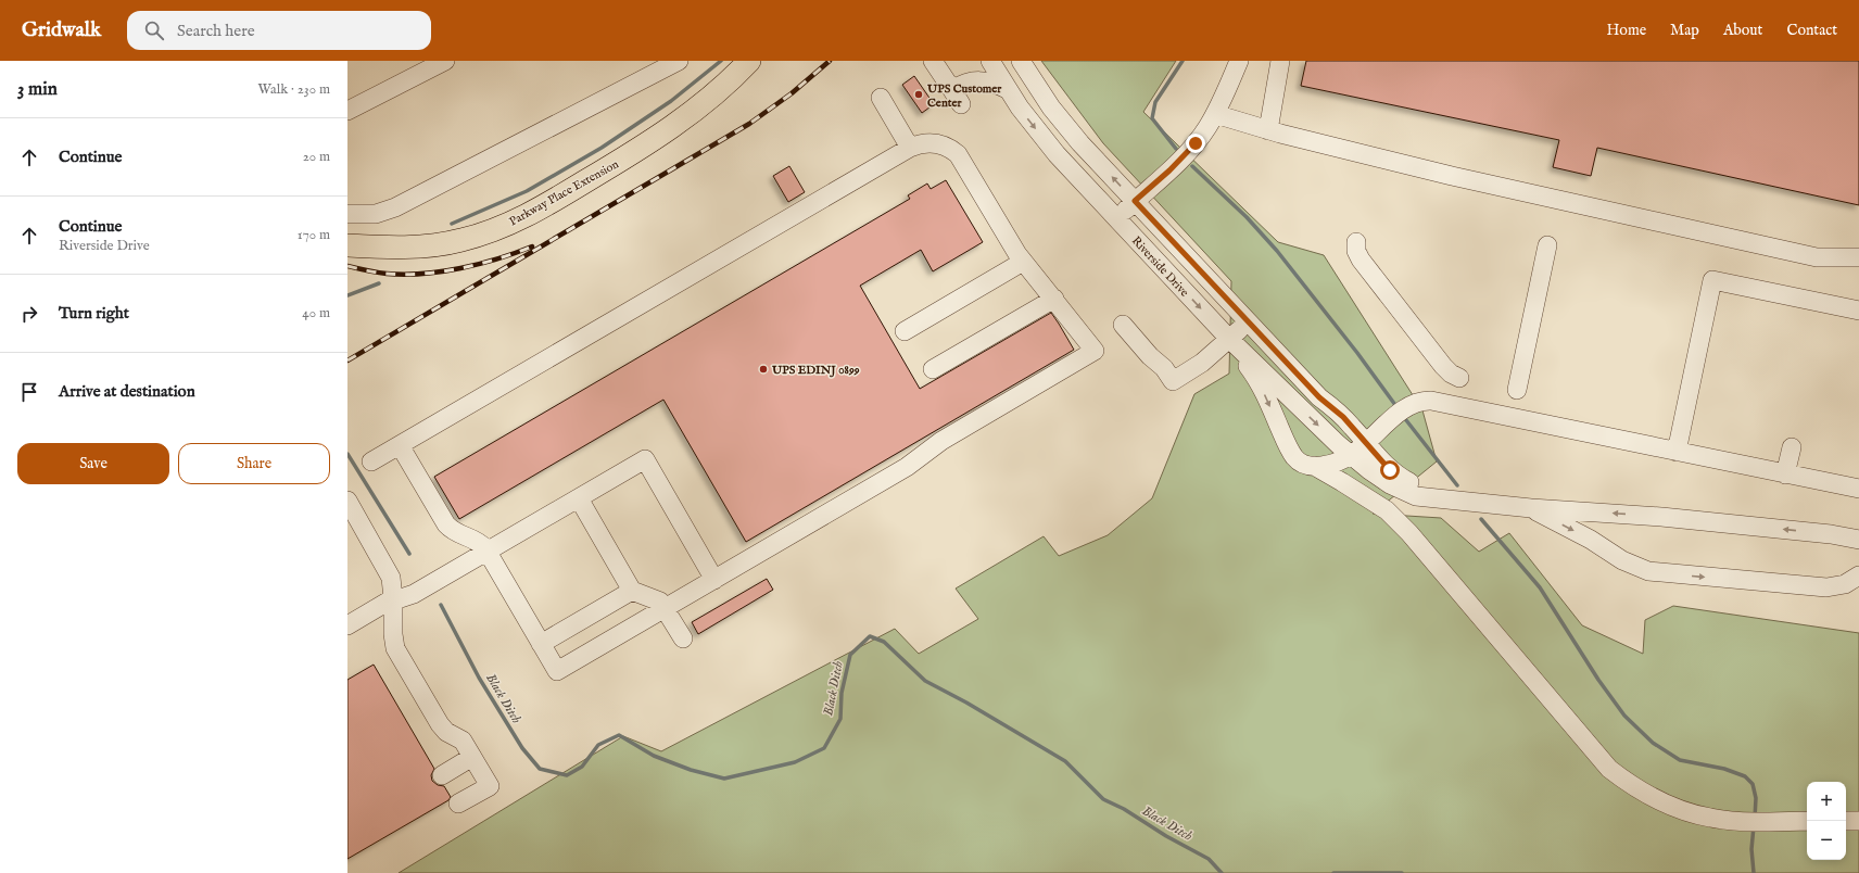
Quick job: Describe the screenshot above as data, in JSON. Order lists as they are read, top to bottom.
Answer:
{
  "streets": {
    "main road": ["Parkway Place Extension"],
    "street": ["Riverside Drive"]
  },
  "water": ["Black Ditch"],
  "places": ["UPS Customer Center", "UPS EDINJ 0899"],
  "page": {
    "header": "Gridwalk",
    "search": "Search here",
    "nav": [
      "Home",
      "Map",
      "About",
      "Contact"
    ],
    "heading": ["3 min", "Walk · 230 m"],
    "list": [
      ["Continue", "20 m"],
      ["Continue", "Riverside Drive", "170 m"],
      ["Turn right", "40 m"],
      "Arrive at destination"
    ],
    "buttons": ["Save", "Share"],
    "map_buttons": ["+", "−"]
  }
}
